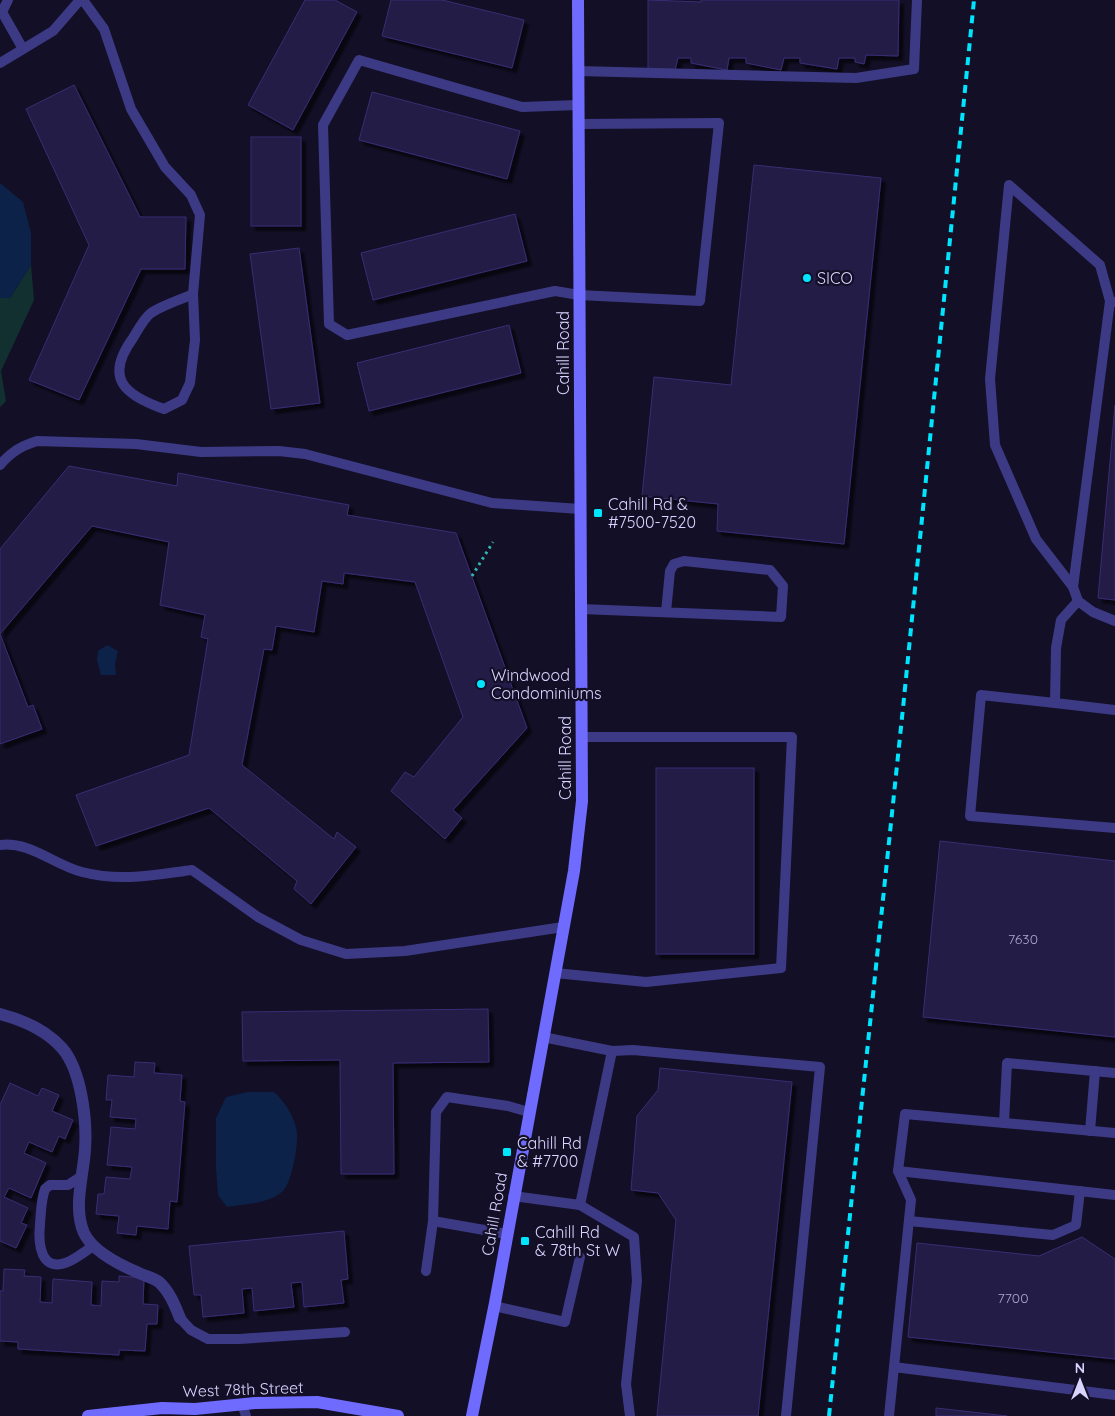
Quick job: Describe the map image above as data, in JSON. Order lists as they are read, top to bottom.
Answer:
{
  "streets": {
    "street": ["Cahill Road", "West 78th Street"]
  },
  "places": {
    "other": ["SICO", "Windwood Condominiums"],
    "transit": ["Cahill Rd & #7500-7520", "Cahill Rd & #7700", "Cahill Rd & 78th St W"]
  },
  "house_numbers": ["7630", "7700"],
  "north": "top"
}
